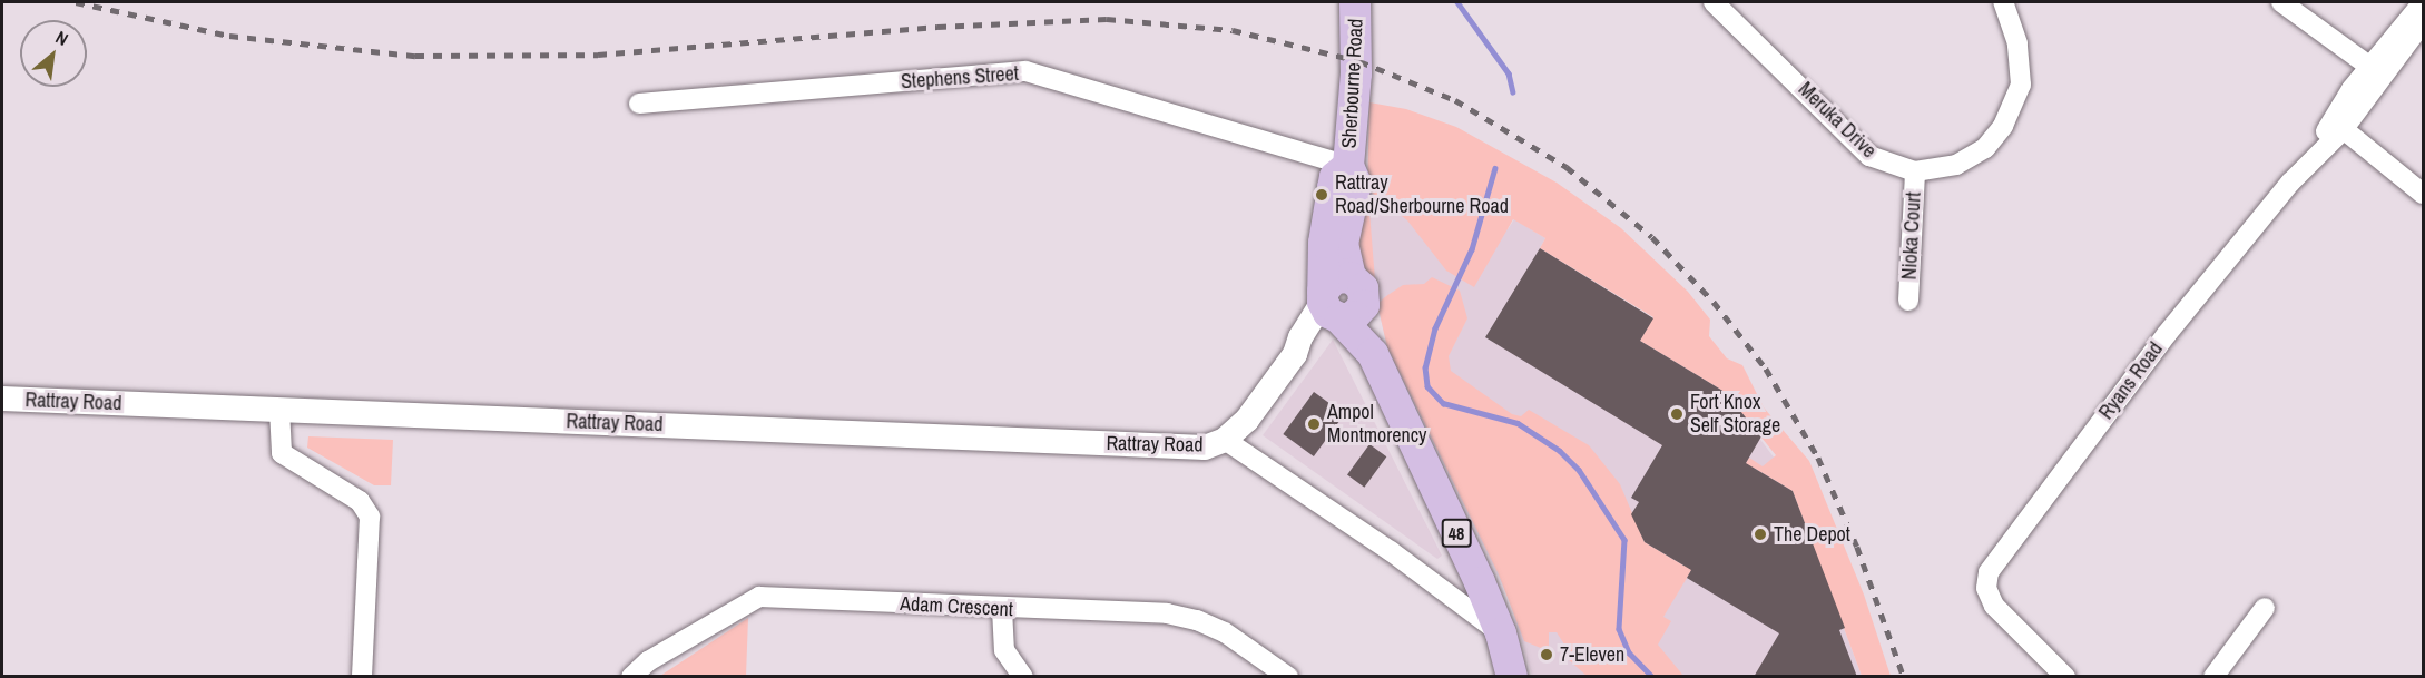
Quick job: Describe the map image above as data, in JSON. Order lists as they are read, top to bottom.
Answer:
{
  "streets": {
    "main road": ["Sherbourne Road", "48"],
    "street": [
      "Stephens Street",
      "Meruka Drive",
      "Nioka Court",
      "Ryans Road",
      "Rattray Road",
      "Adam Crescent"
    ]
  },
  "crossings": [
    ["Stephens Street", "Sherbourne Road"],
    ["Sherbourne Road", "Rattray Road"],
    ["Sherbourne Road", "48"],
    ["Meruka Drive", "Nioka Court"],
    ["Rattray Road", "48"]
  ],
  "places": [
    "Rattray Road/Sherbourne Road",
    "Fort Knox Self Storage",
    "Ampol Montmorency",
    "The Depot",
    "7-Eleven"
  ],
  "north": "top right"
}
